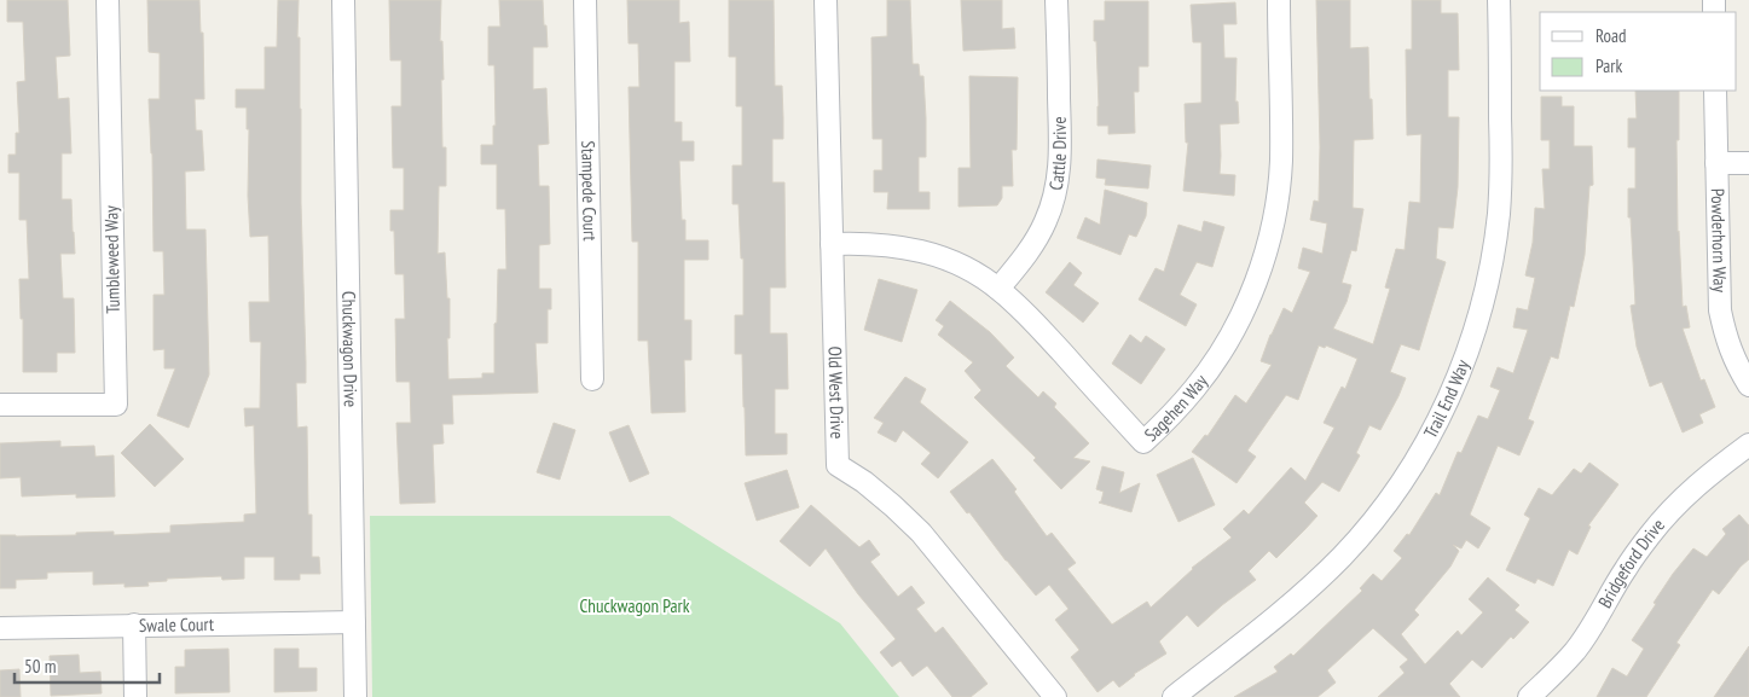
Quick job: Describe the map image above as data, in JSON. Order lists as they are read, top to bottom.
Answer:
{
  "streets": {
    "street": [
      "Cattle Drive",
      "Stampede Court",
      "Powderhorn Way",
      "Tumbleweed Way",
      "Chuckwagon Drive",
      "Old West Drive",
      "Trail End Way",
      "Sagehen Way",
      "Bridgeford Drive",
      "Swale Court"
    ]
  },
  "crossings": [
    ["Cattle Drive", "Sagehen Way"],
    ["Chuckwagon Drive", "Swale Court"],
    ["Old West Drive", "Sagehen Way"]
  ],
  "parks": ["Chuckwagon Park"],
  "legend": ["Road", "Park"],
  "scale_bar": "50 m"
}
